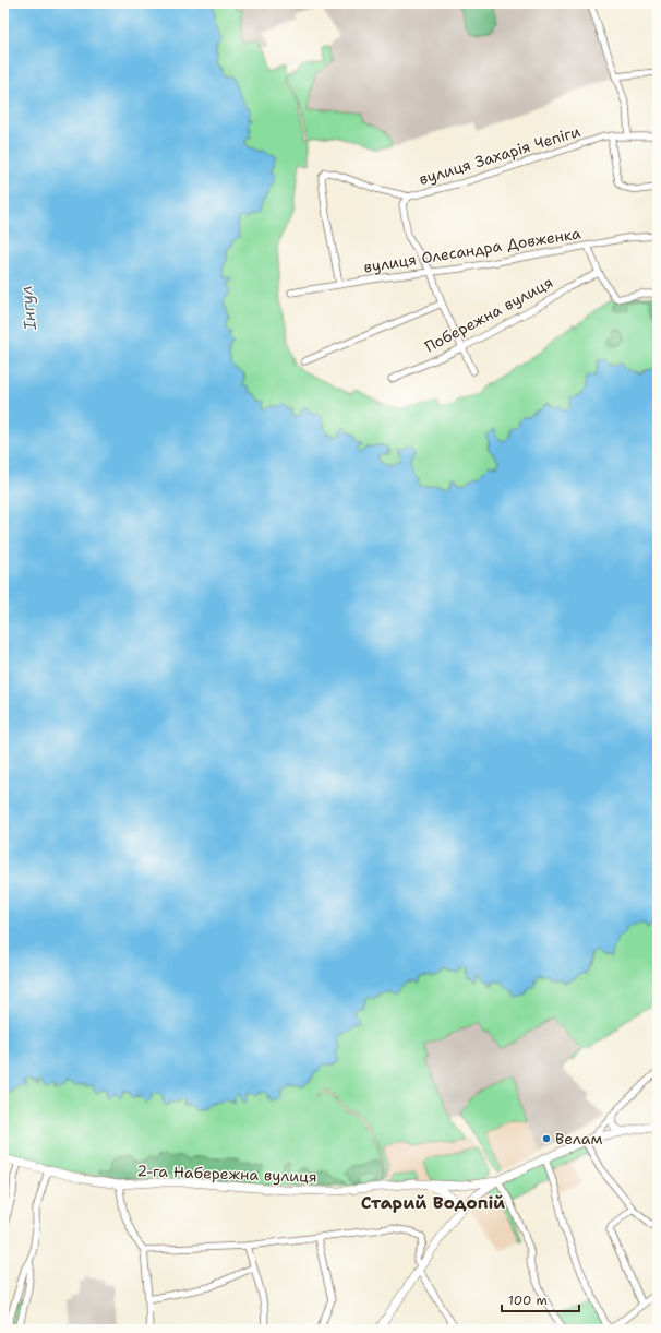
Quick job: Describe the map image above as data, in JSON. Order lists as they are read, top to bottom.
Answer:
{
  "streets": {
    "main road": ["2-га Набережна вулиця"],
    "street": ["вулиця Захарія Чепіги", "вулиця Олесандра Довженка", "Побережна вулиця"]
  },
  "crossings": [
    ["вулиця Захарія Чепіги", "вулиця Олесандра Довженка"]
  ],
  "districts": ["Старий Водопій"],
  "water": ["Інгул"],
  "places": ["Велам"],
  "scale_bar": "100 m"
}
